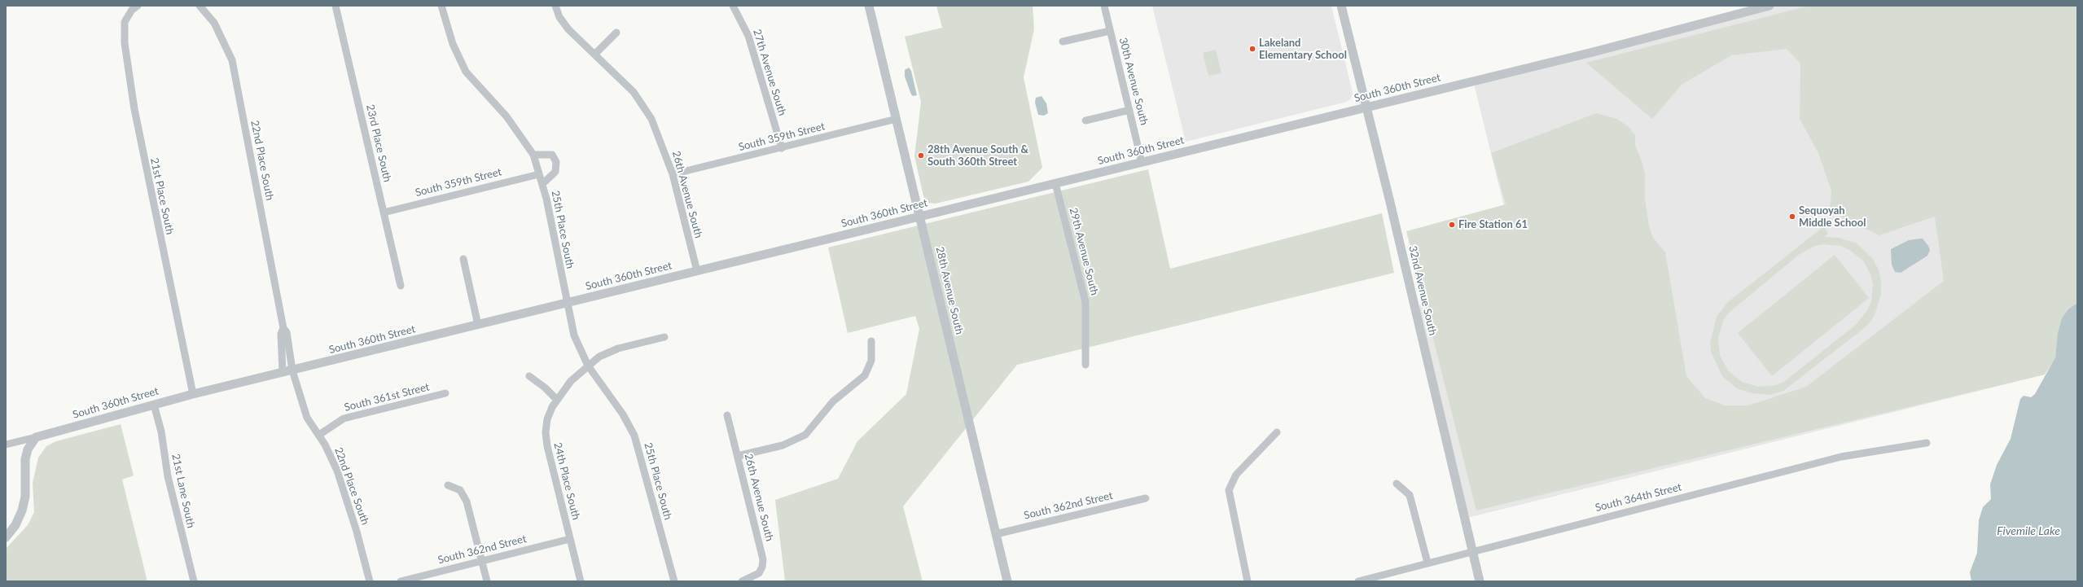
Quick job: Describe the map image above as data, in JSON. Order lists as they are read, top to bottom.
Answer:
{
  "streets": {
    "street": [
      "27th Avenue South",
      "30th Avenue South",
      "South 360th Street",
      "South 359th Street",
      "23rd Place South",
      "22nd Place South",
      "26th Avenue South",
      "21st Place South",
      "25th Place South",
      "29th Avenue South",
      "28th Avenue South",
      "32nd Avenue South",
      "South 361st Street",
      "24th Place South",
      "21st Lane South",
      "South 364th Street",
      "South 362nd Street"
    ]
  },
  "crossings": [
    ["27th Avenue South", "South 359th Street"],
    ["30th Avenue South", "South 360th Street"],
    ["South 360th Street", "22nd Place South"],
    ["South 360th Street", "26th Avenue South"],
    ["South 360th Street", "21st Place South"],
    ["South 360th Street", "25th Place South"],
    ["South 360th Street", "29th Avenue South"],
    ["South 360th Street", "28th Avenue South"],
    ["South 360th Street", "32nd Avenue South"],
    ["South 360th Street", "21st Lane South"],
    ["South 359th Street", "23rd Place South"],
    ["South 359th Street", "26th Avenue South"],
    ["South 359th Street", "25th Place South"],
    ["South 359th Street", "28th Avenue South"],
    ["22nd Place South", "South 361st Street"],
    ["25th Place South", "24th Place South"],
    ["28th Avenue South", "South 362nd Street"],
    ["32nd Avenue South", "South 364th Street"],
    ["24th Place South", "South 362nd Street"]
  ],
  "water": ["Fivemile Lake"],
  "places": [
    "Lakeland Elementary School",
    "28th Avenue South & South 360th Street",
    "Sequoyah Middle School",
    "Fire Station 61"
  ]
}
